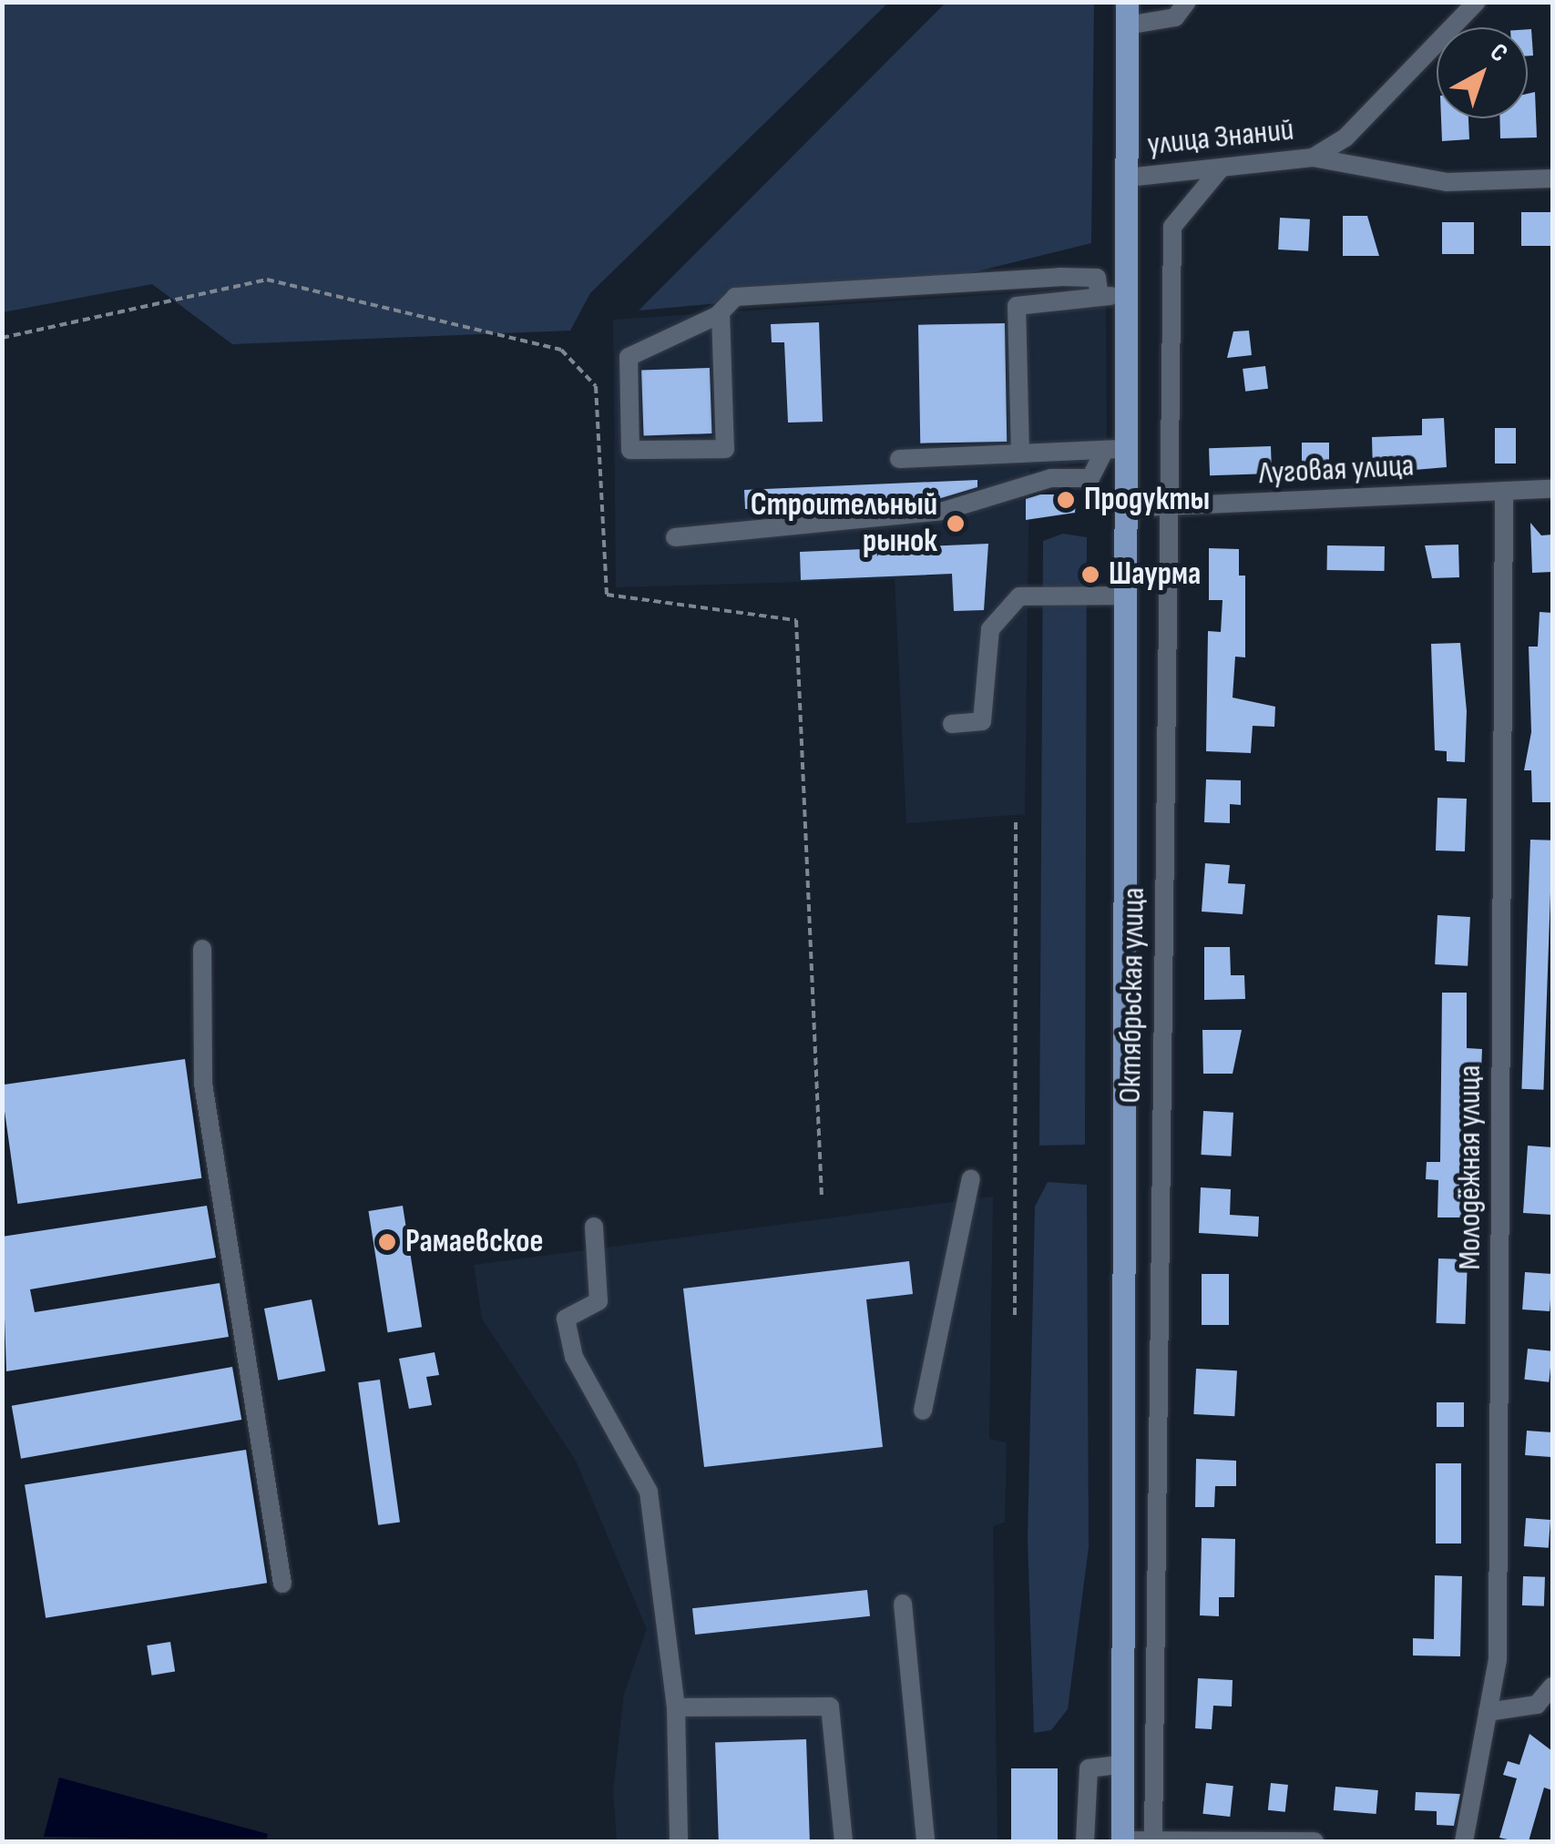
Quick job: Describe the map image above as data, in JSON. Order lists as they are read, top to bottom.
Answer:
{
  "streets": {
    "street": [
      "улица Знаний",
      "Луговая улица",
      "Октябрьская улица",
      "Молодёжная улица"
    ]
  },
  "crossings": [
    ["улица Знаний", "Октябрьская улица"],
    ["Луговая улица", "Октябрьская улица"],
    ["Луговая улица", "Молодёжная улица"]
  ],
  "places": [
    "Продукты",
    "Строительный рынок",
    "Шаурма",
    "Рамаевское"
  ],
  "north": "top right"
}
